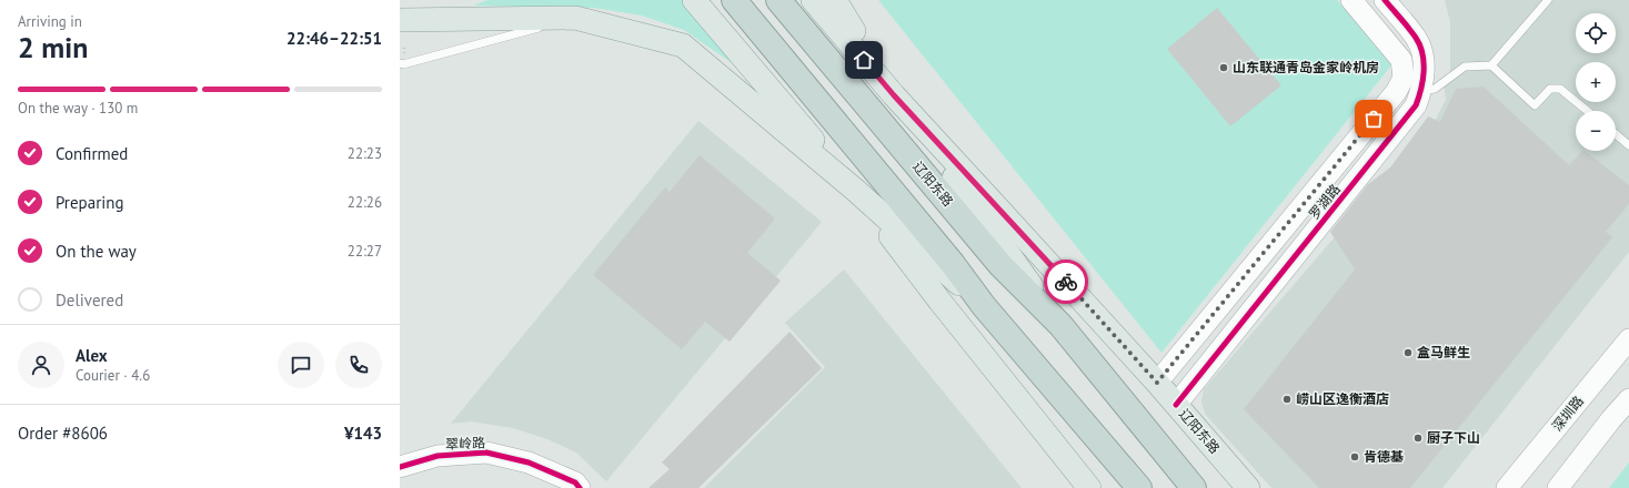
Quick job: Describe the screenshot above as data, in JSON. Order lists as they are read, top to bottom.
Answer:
{
  "streets": {
    "highway": ["辽阳东路"],
    "street": ["罗湖路", "深圳路", "翠岭路"]
  },
  "crossings": [
    ["辽阳东路", "罗湖路"]
  ],
  "places": [
    "山东联通青岛金家岭机房",
    "盒马鲜生",
    "崂山区逸衡酒店",
    "厨子下山",
    "肯德基"
  ],
  "page": {
    "heading": ["2 min", "Arriving in", "22:46–22:51"],
    "panel": [
      "Alex",
      "Courier · 4.6",
      "Order #8606",
      "¥143"
    ],
    "map_buttons": ["+", "−"],
    "bar": "On the way · 130 m",
    "list": [
      ["Confirmed", "22:23"],
      ["Preparing", "22:26"],
      ["On the way", "22:27"],
      "Delivered"
    ]
  }
}
